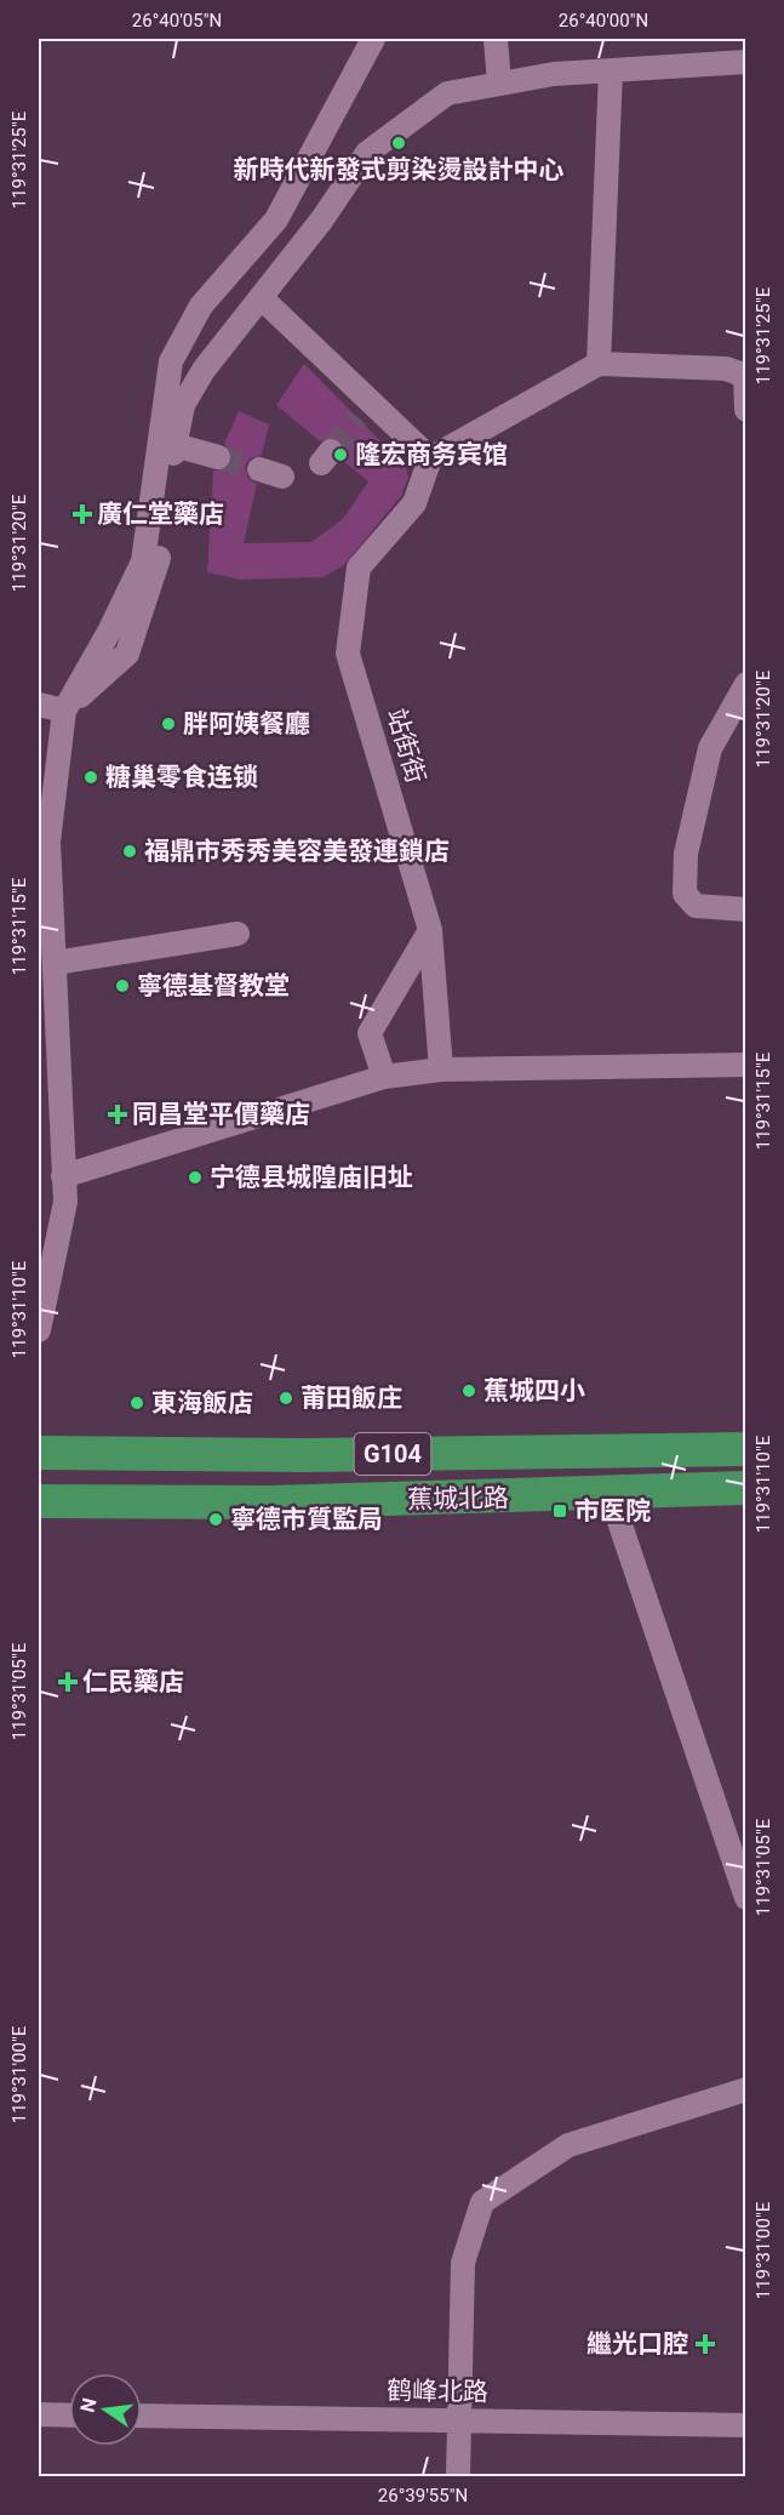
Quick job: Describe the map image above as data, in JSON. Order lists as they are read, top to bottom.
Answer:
{
  "streets": {
    "highway": ["G104", "蕉城北路"],
    "street": ["站街街", "鹤峰北路"]
  },
  "places": {
    "other": [
      "新時代新發式剪染燙設計中心",
      "隆宏商务宾馆",
      "胖阿姨餐廳",
      "糖巢零食连锁",
      "福鼎市秀秀美容美發連鎖店",
      "寧德基督教堂",
      "宁德县城隍庙旧址",
      "蕉城四小",
      "莆田飯庄",
      "東海飯店",
      "寧德市質監局"
    ],
    "health": [
      "廣仁堂藥店",
      "同昌堂平價藥店",
      "仁民藥店",
      "繼光口腔"
    ],
    "transit": ["市医院"]
  },
  "north": "left",
  "coordinates": [
    "26°40'05\"N",
    "26°40'00\"N",
    "119°31'25\"E",
    "119°31'20\"E",
    "119°31'15\"E",
    "119°31'10\"E",
    "119°31'05\"E",
    "119°31'00\"E",
    "26°39'55\"N"
  ]
}
